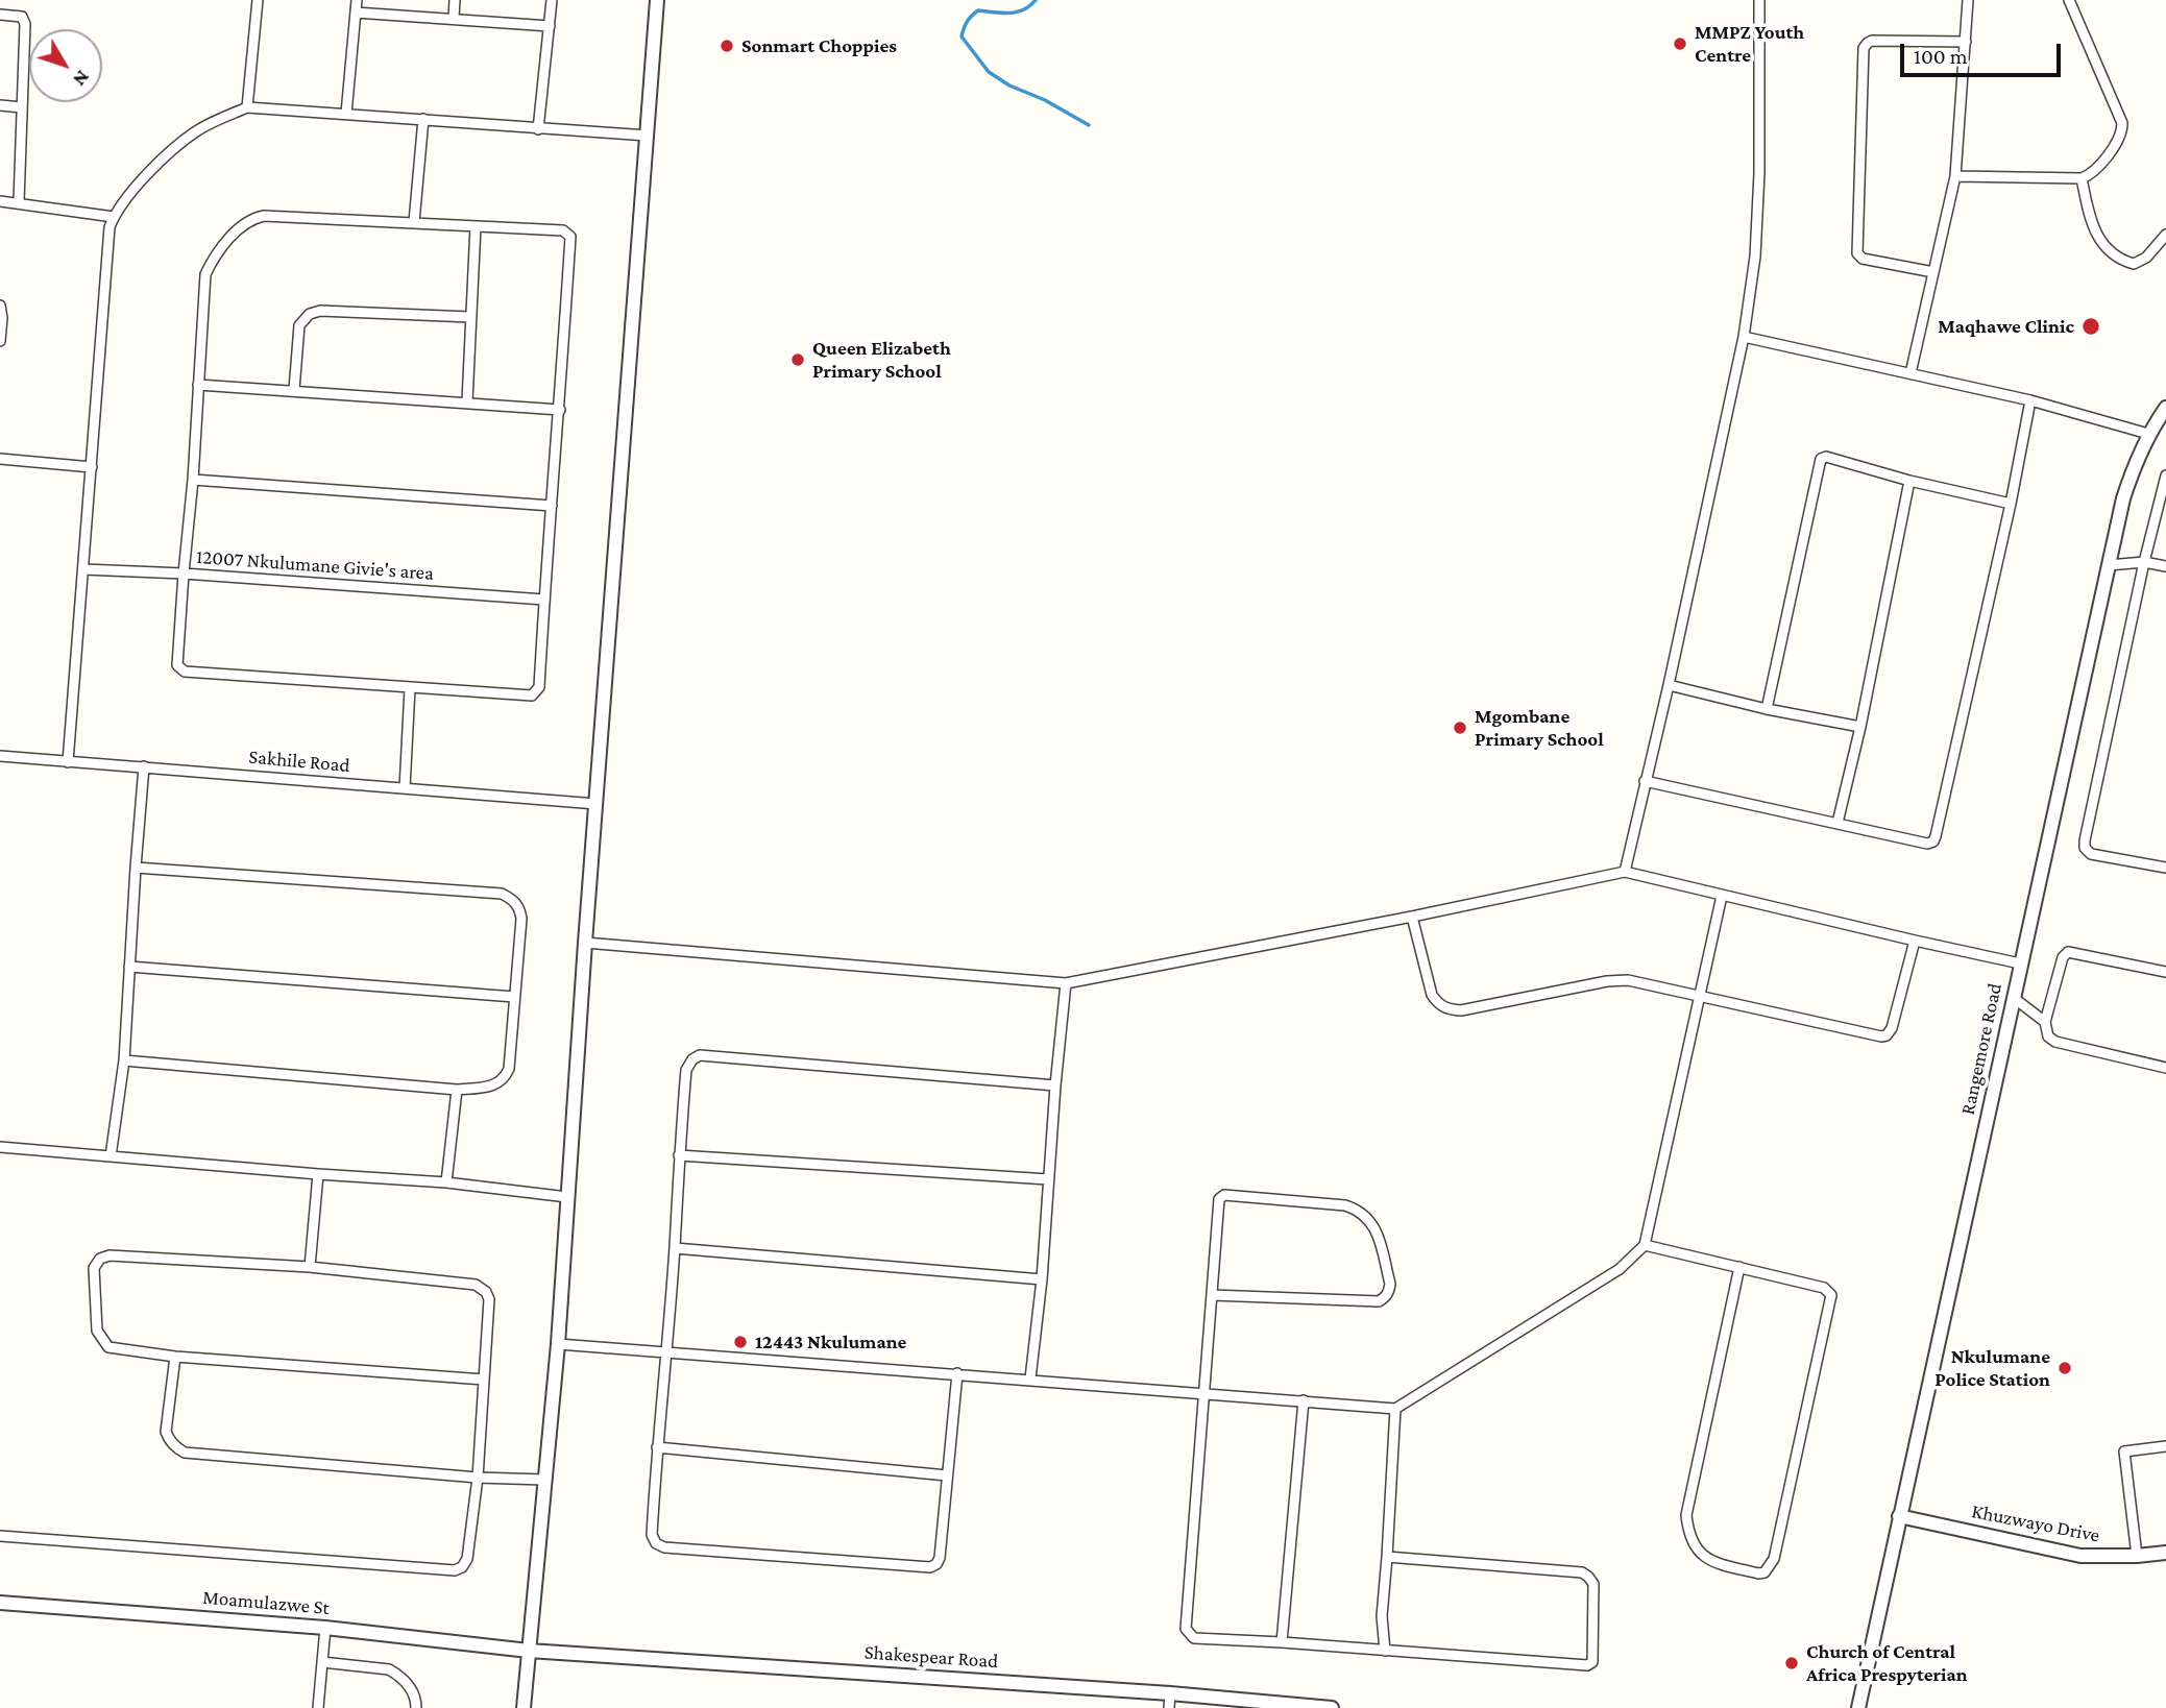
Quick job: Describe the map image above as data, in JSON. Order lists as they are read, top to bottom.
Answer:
{
  "streets": {
    "street": [
      "12007 Nkulumane Givie's area",
      "Sakhile Road",
      "Rangemore Road",
      "Khuzwayo Drive",
      "Moamulazwe St",
      "Shakespear Road"
    ]
  },
  "crossings": [
    ["Rangemore Road", "Khuzwayo Drive"],
    ["Moamulazwe St", "Shakespear Road"]
  ],
  "places": [
    "MMPZ Youth Centre",
    "Sonmart Choppies",
    "Maqhawe Clinic",
    "Queen Elizabeth Primary School",
    "Mgombane Primary School",
    "12443 Nkulumane",
    "Nkulumane Police Station",
    "Church of Central Africa Prespyterian"
  ],
  "scale_bar": "100 m",
  "north": "bottom right"
}
